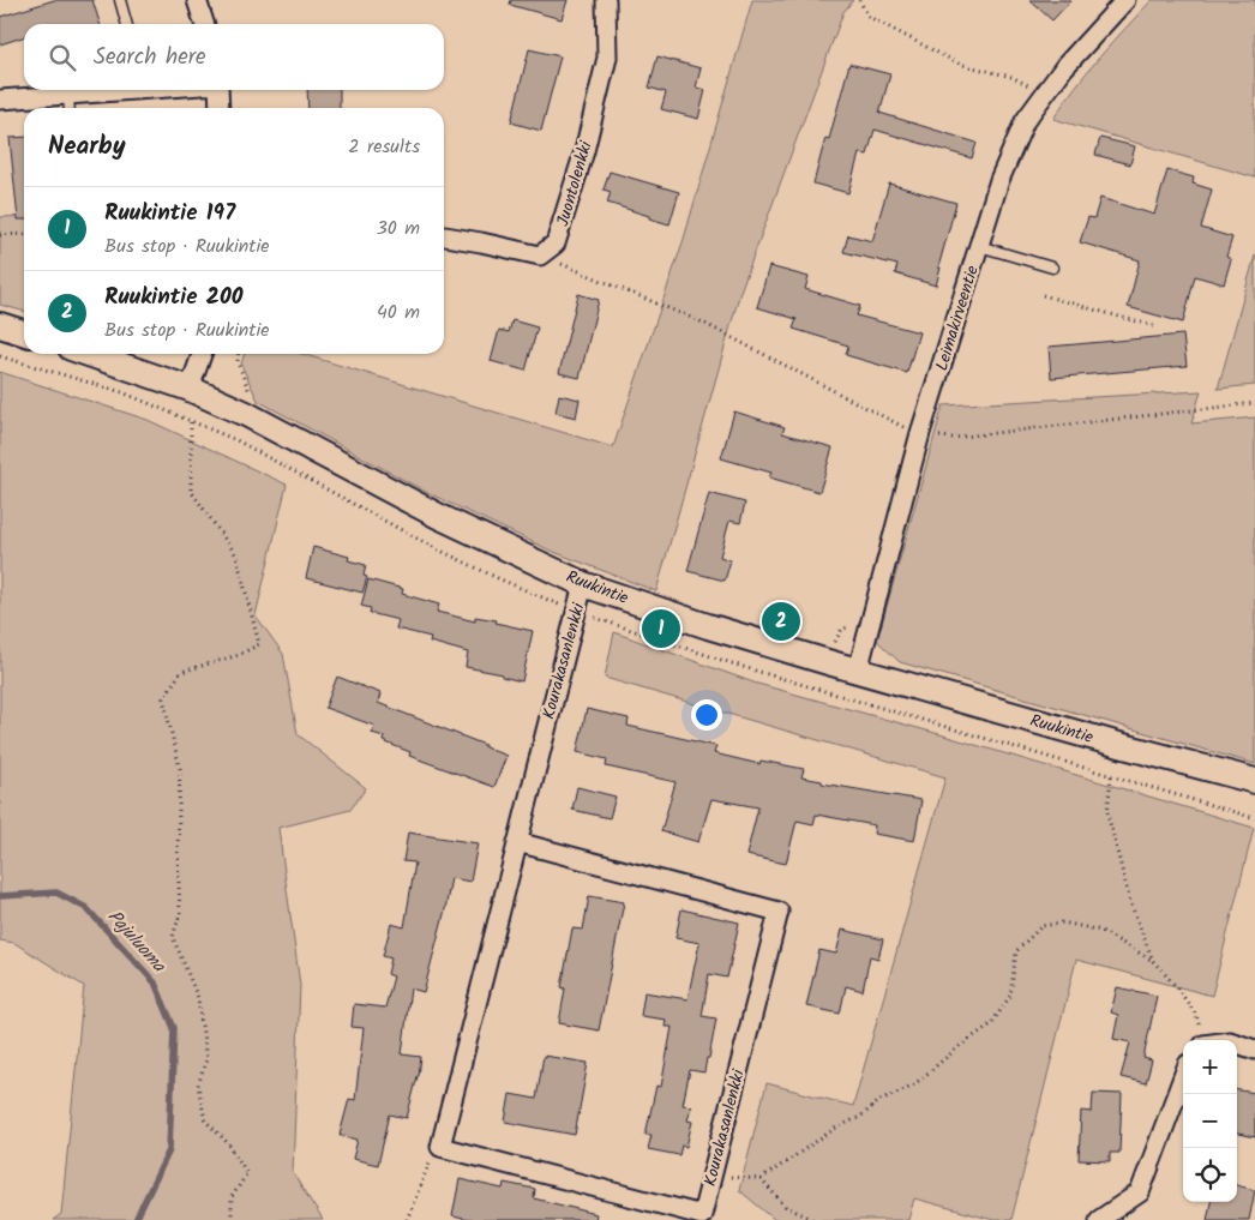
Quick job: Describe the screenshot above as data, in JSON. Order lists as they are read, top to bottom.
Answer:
{
  "streets": {
    "street": [
      "Juontolenkki",
      "Leimakirveentie",
      "Ruukintie",
      "Kourakasanlenkki"
    ]
  },
  "crossings": [
    ["Leimakirveentie", "Ruukintie"],
    ["Ruukintie", "Kourakasanlenkki"]
  ],
  "water": ["Pajuluoma"],
  "page": {
    "search": "Search here",
    "heading": ["Nearby", "2 results"],
    "list": [
      {
        "mark": "1",
        "name": "Ruukintie 197",
        "note": "Bus stop · Ruukintie",
        "value": "30 m"
      },
      {
        "mark": "2",
        "name": "Ruukintie 200",
        "note": "Bus stop · Ruukintie",
        "value": "40 m"
      }
    ],
    "pins": ["2", "1"],
    "map_buttons": ["+", "−"]
  }
}
